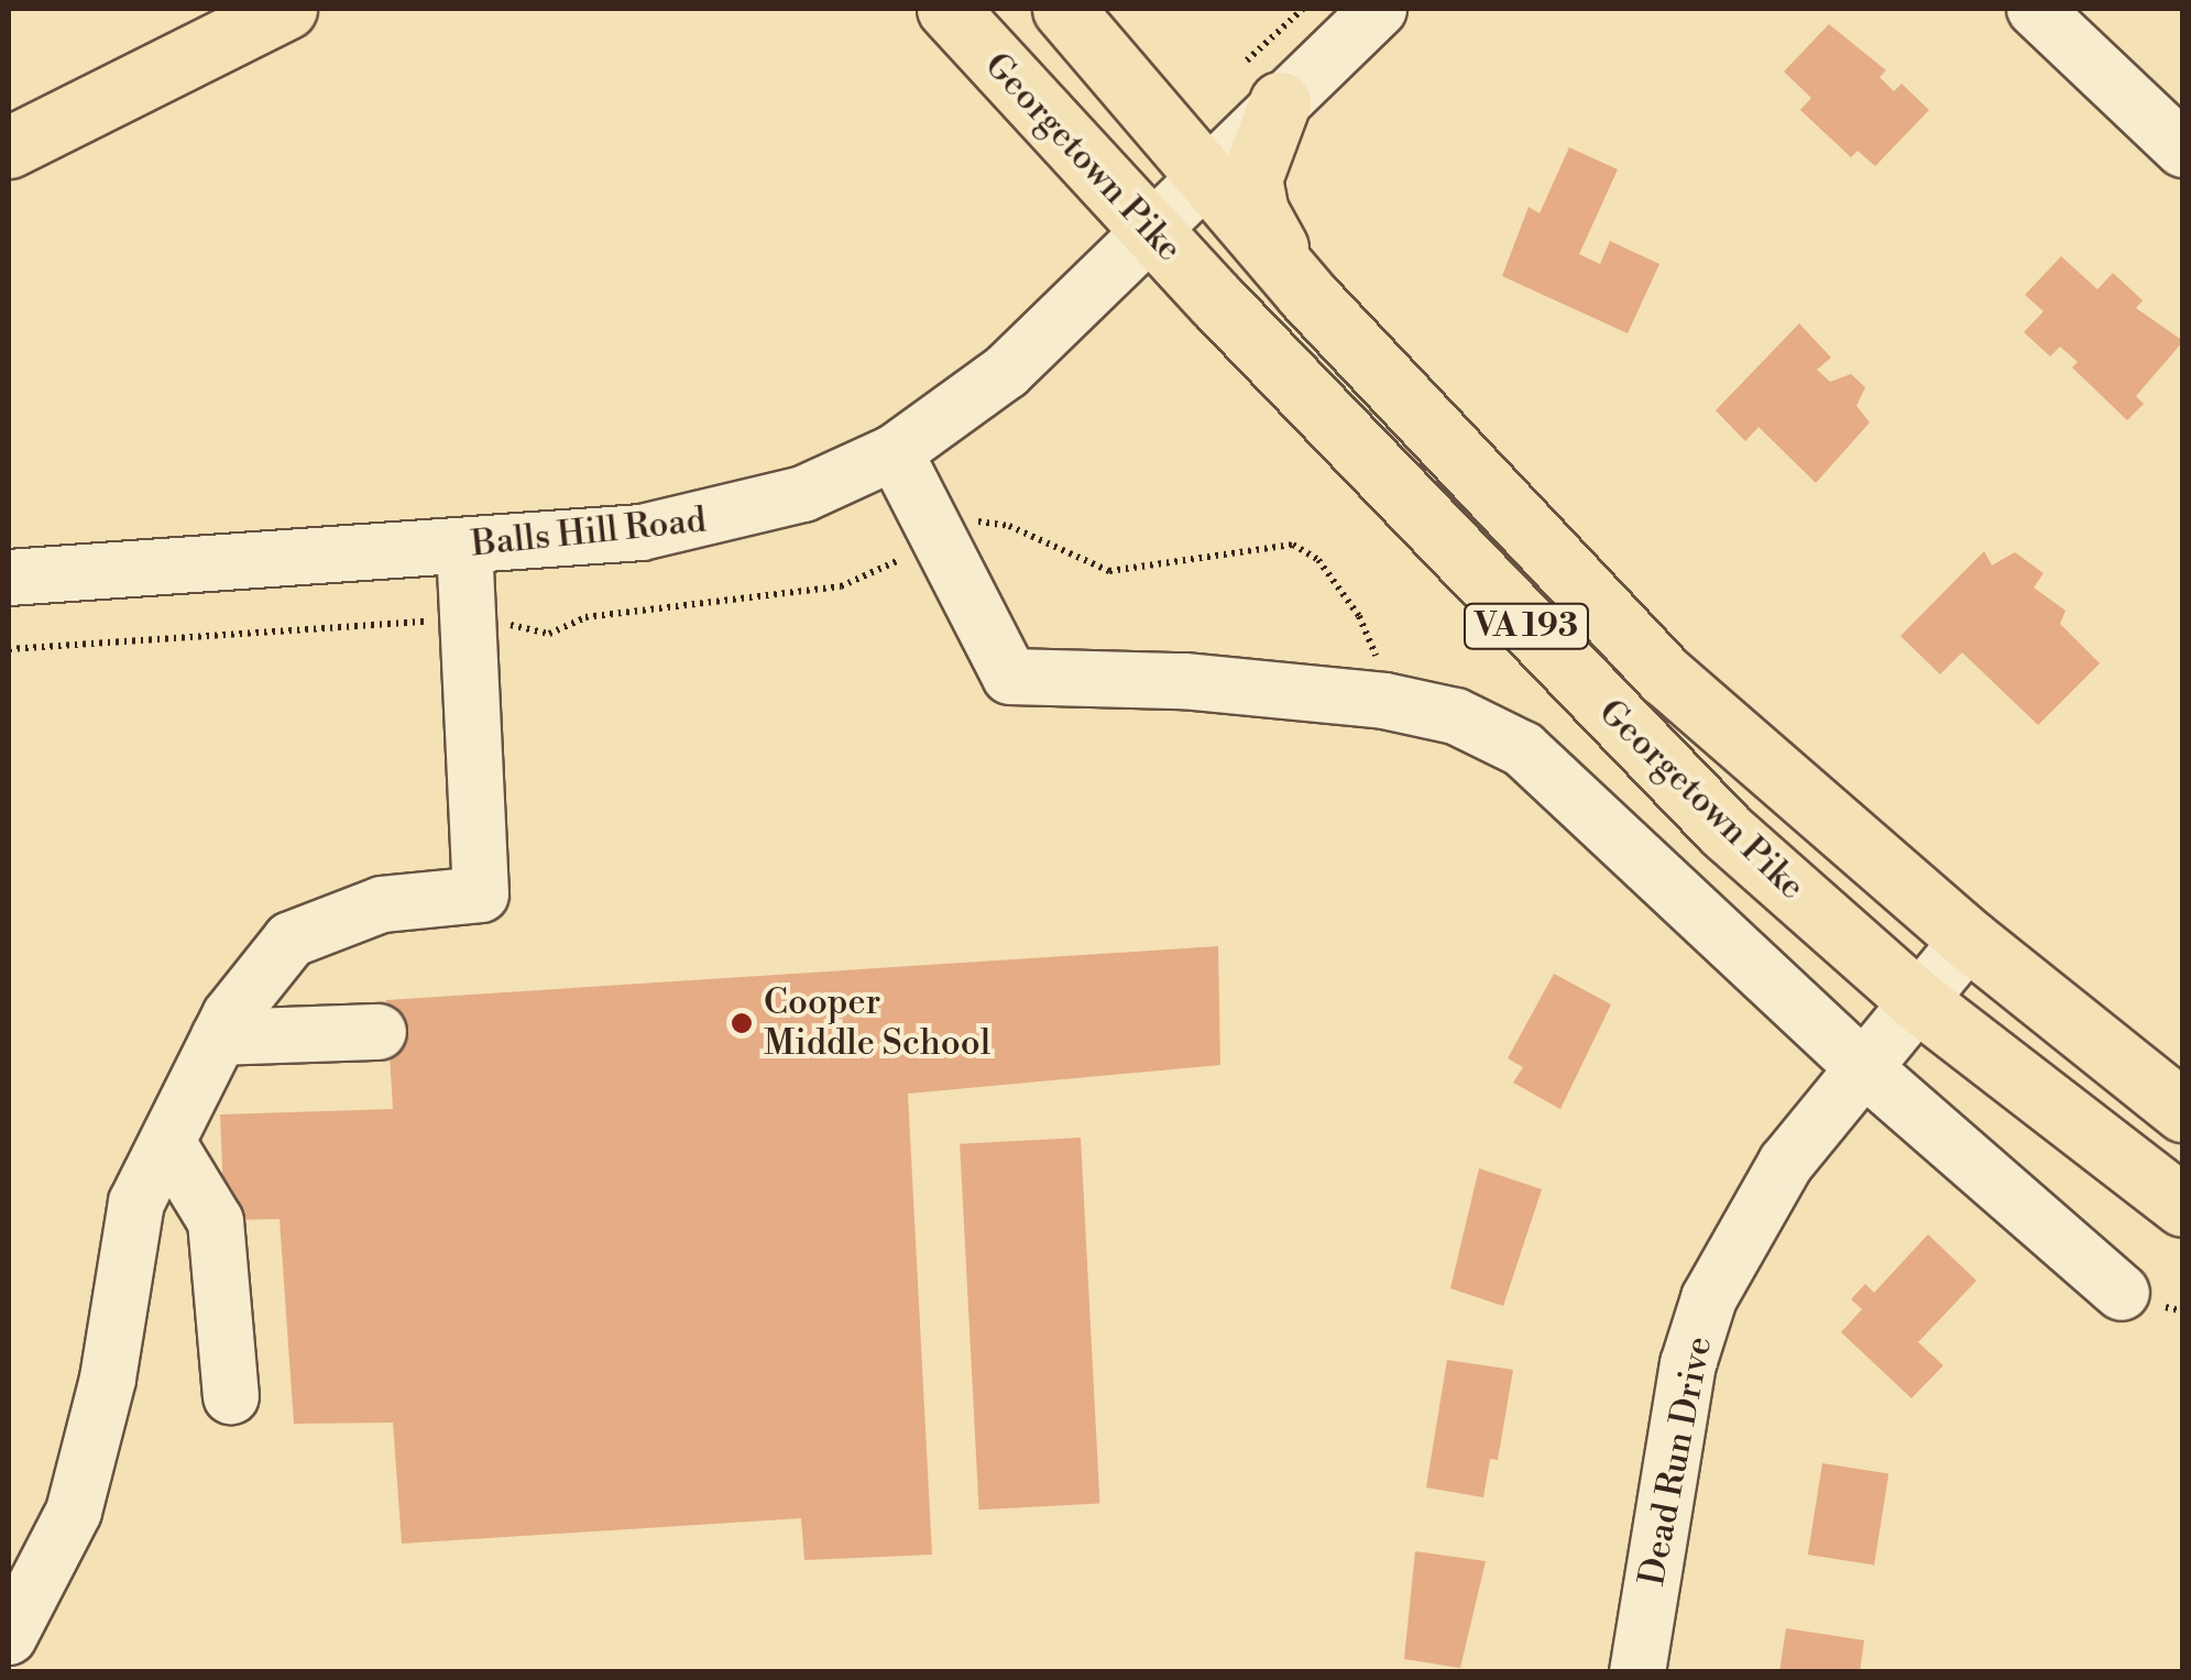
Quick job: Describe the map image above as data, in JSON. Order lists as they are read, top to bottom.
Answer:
{
  "streets": {
    "main road": ["Georgetown Pike", "VA 193"],
    "street": ["Balls Hill Road", "Dead Run Drive"]
  },
  "crossings": [
    ["Georgetown Pike", "Balls Hill Road"],
    ["Georgetown Pike", "Dead Run Drive"]
  ],
  "places": ["Cooper Middle School"]
}
